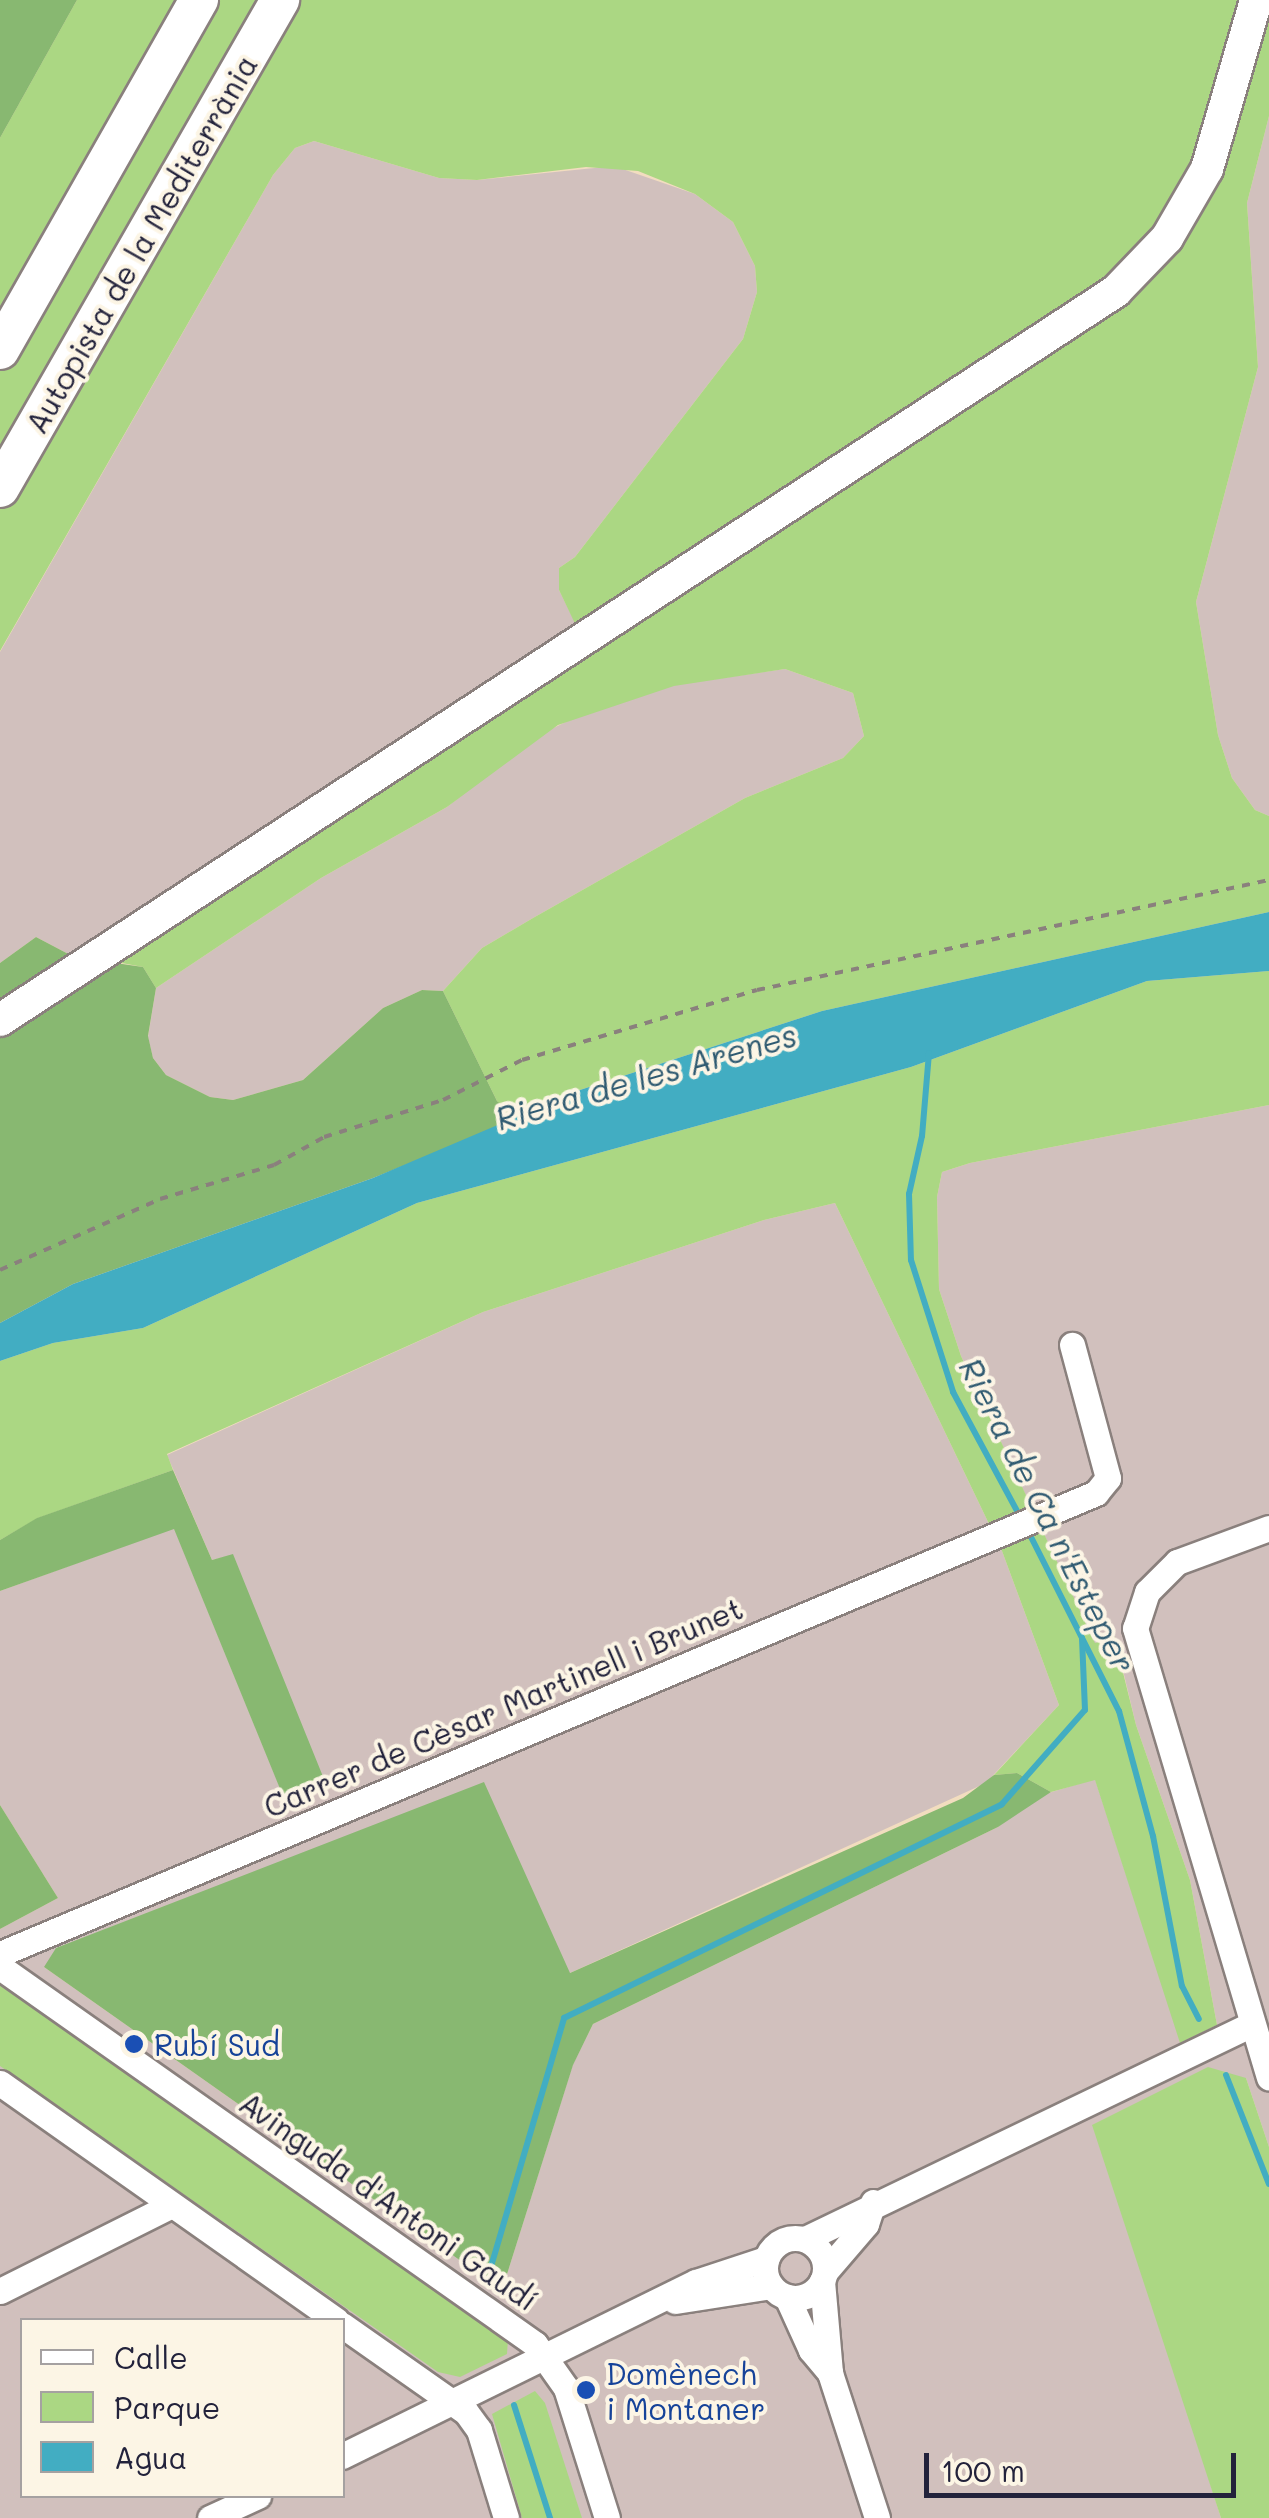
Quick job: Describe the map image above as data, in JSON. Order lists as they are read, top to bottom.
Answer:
{
  "streets": {
    "highway": ["Autopista de la Mediterrània"],
    "street": ["Carrer de Cèsar Martinell i Brunet", "Avinguda d'Antoni Gaudí"]
  },
  "water": ["Riera de les Arenes", "Riera de Ca n'Esteper"],
  "places": ["Rubí Sud", "Domènech i Montaner"],
  "legend": ["Calle", "Parque", "Agua"],
  "scale_bar": "100 m"
}
